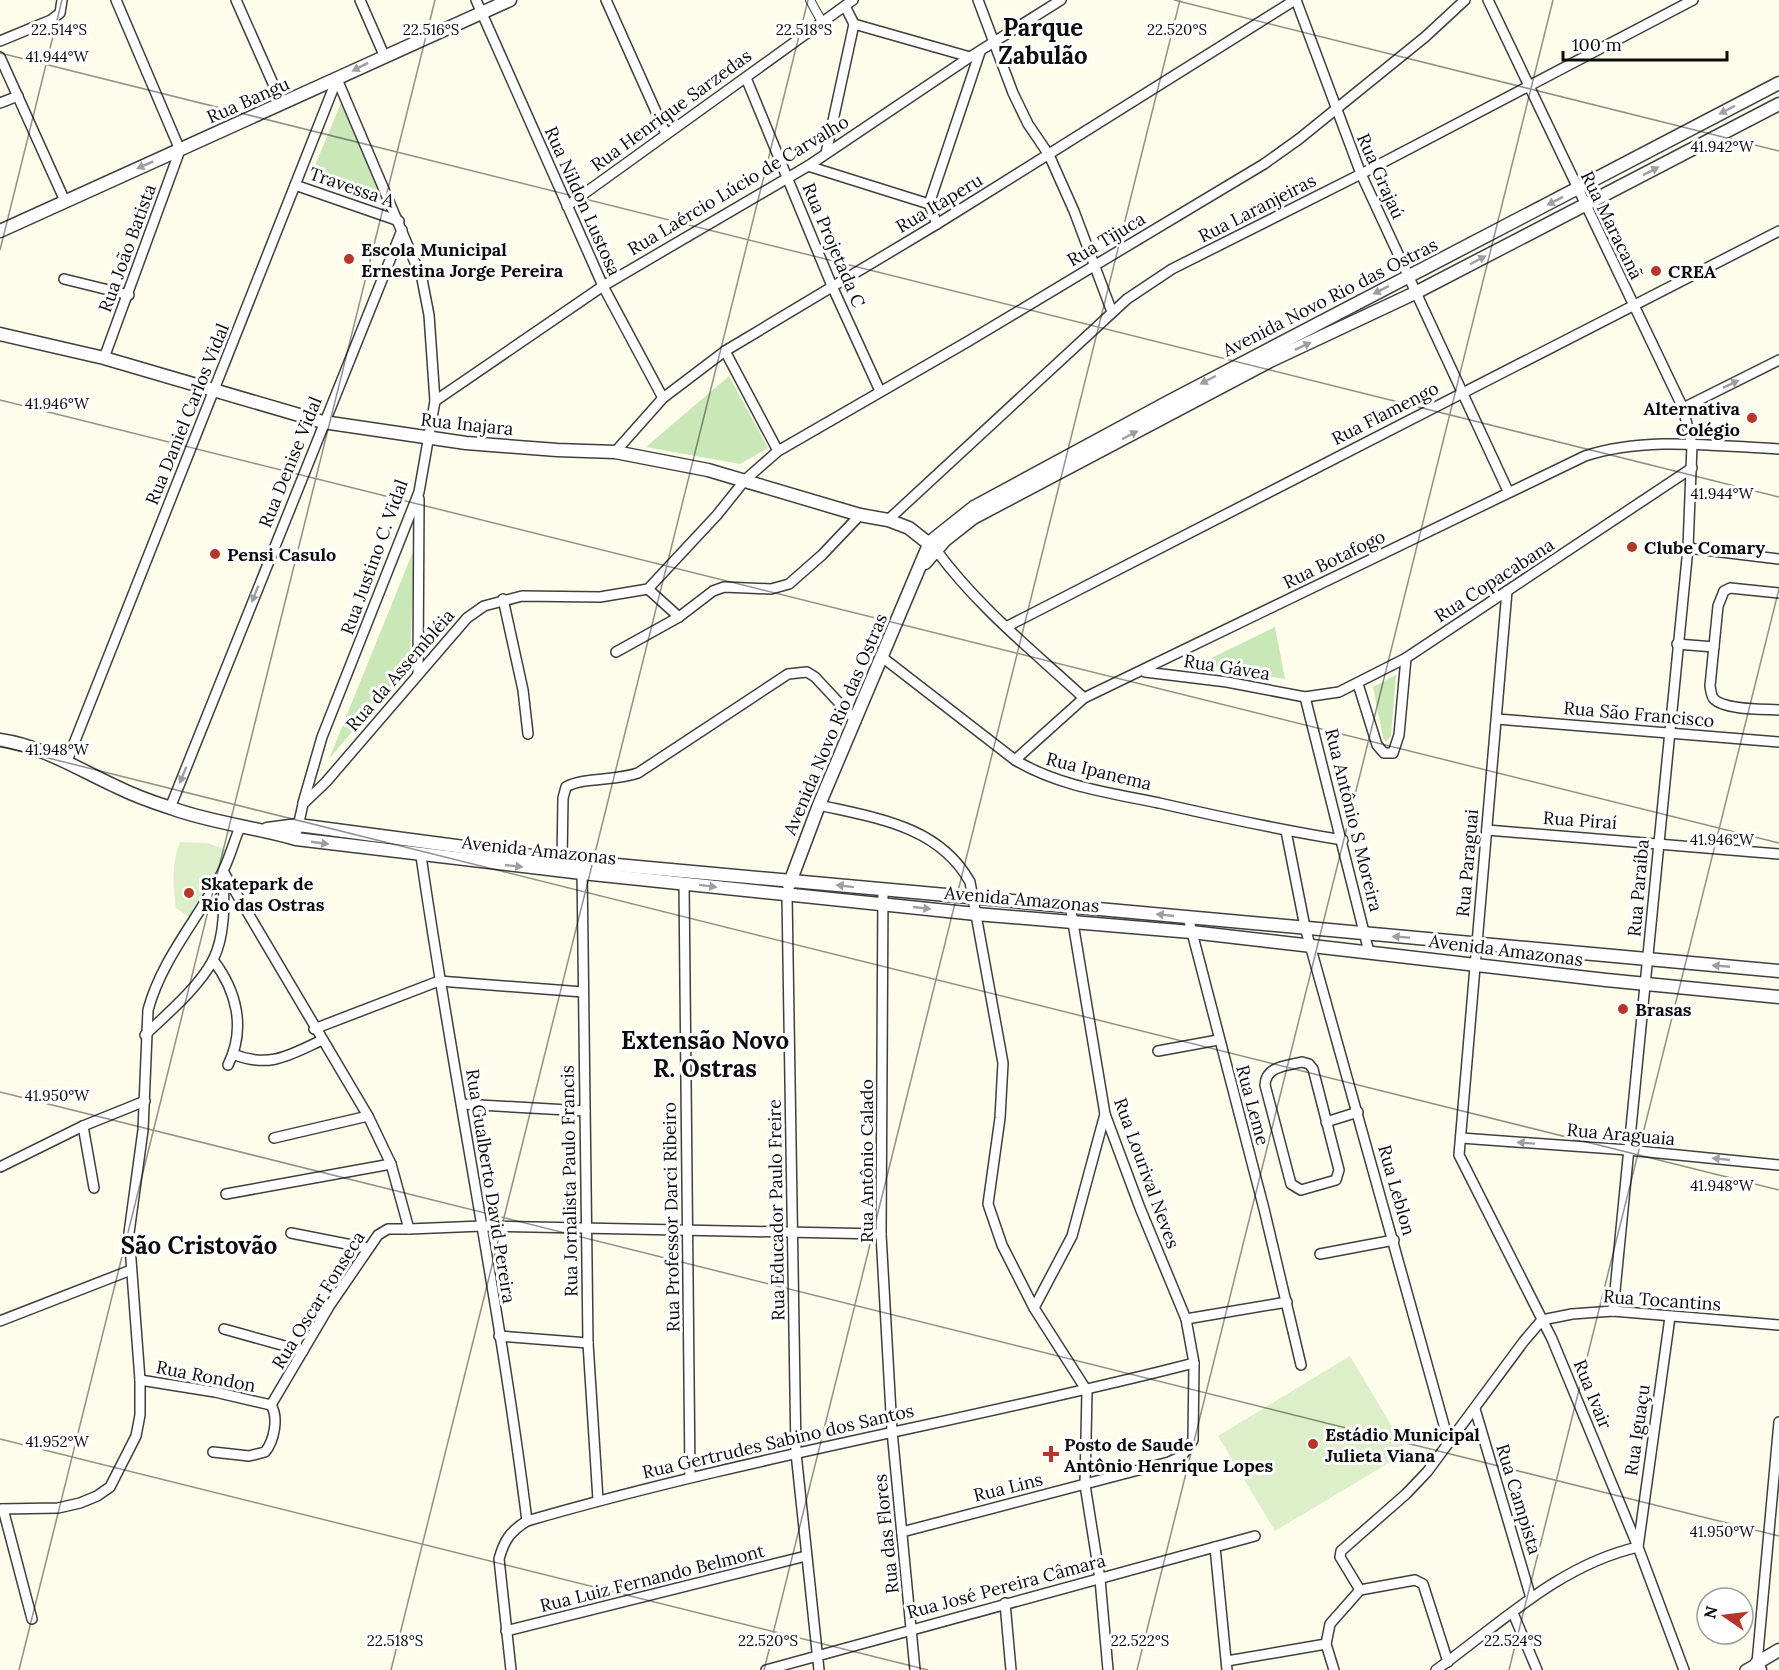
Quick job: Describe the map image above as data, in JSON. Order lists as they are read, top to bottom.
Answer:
{
  "streets": {
    "street": [
      "Rua Bangu",
      "Rua Henrique Sarzedas",
      "Rua Grajaú",
      "Rua Laércio Lúcio de Carvalho",
      "Travessa A",
      "Rua Nildon Lustosa",
      "Rua Itaperu",
      "Rua Laranjeiras",
      "Rua Maracanã",
      "Rua Tijuca",
      "Rua Projetada C",
      "Rua João Batista",
      "Avenida Novo Rio das Ostras",
      "Rua Flamengo",
      "Rua Daniel Carlos Vidal",
      "Rua Inajara",
      "Rua Denise Vidal",
      "Rua Justino C. Vidal",
      "Rua Botafogo",
      "Rua Copacabana",
      "Rua Gávea",
      "Rua da Assembléia",
      "Rua São Francisco",
      "Rua Ipanema",
      "Rua Antônio S Moreira",
      "Rua Piraí",
      "Avenida Amazonas",
      "Rua Paraguai",
      "Rua Paraíba",
      "Rua Leme",
      "Rua Araguaia",
      "Rua Antônio Calado",
      "Rua Lourival Neves",
      "Rua Jornalista Paulo Francis",
      "Rua Gualberto David Pereira",
      "Rua Leblon",
      "Rua Educador Paulo Freire",
      "Rua Professor Darci Ribeiro",
      "Rua Oscar Fonseca",
      "Rua Tocantins",
      "Rua Rondon",
      "Rua Ivair",
      "Rua Iguaçu",
      "Rua Gertrudes Sabino dos Santos",
      "Rua Lins",
      "Rua Campista",
      "Rua das Flores",
      "Rua Luiz Fernando Belmont",
      "Rua José Pereira Câmara"
    ]
  },
  "crossings": [
    ["Rua Bangu", "Rua Nildon Lustosa"],
    ["Rua Bangu", "Rua João Batista"],
    ["Rua Bangu", "Rua Daniel Carlos Vidal"],
    ["Rua Bangu", "Rua Justino C. Vidal"],
    ["Rua Henrique Sarzedas", "Rua Nildon Lustosa"],
    ["Rua Henrique Sarzedas", "Rua Projetada C"],
    ["Rua Grajaú", "Rua Itaperu"],
    ["Rua Grajaú", "Rua Laranjeiras"],
    ["Rua Grajaú", "Rua Tijuca"],
    ["Rua Grajaú", "Avenida Novo Rio das Ostras"],
    ["Rua Grajaú", "Rua Flamengo"],
    ["Rua Grajaú", "Rua Botafogo"],
    ["Rua Laércio Lúcio de Carvalho", "Rua Nildon Lustosa"],
    ["Rua Laércio Lúcio de Carvalho", "Rua Projetada C"],
    ["Rua Laércio Lúcio de Carvalho", "Rua Justino C. Vidal"],
    ["Travessa A", "Rua Daniel Carlos Vidal"],
    ["Travessa A", "Rua Denise Vidal"],
    ["Travessa A", "Rua Justino C. Vidal"],
    ["Rua Nildon Lustosa", "Rua Itaperu"],
    ["Rua Itaperu", "Rua Projetada C"],
    ["Rua Itaperu", "Rua Inajara"],
    ["Rua Laranjeiras", "Rua Maracanã"],
    ["Rua Laranjeiras", "Rua Inajara"],
    ["Rua Maracanã", "Avenida Novo Rio das Ostras"],
    ["Rua Maracanã", "Rua Flamengo"],
    ["Rua Maracanã", "Rua Botafogo"],
    ["Rua Maracanã", "Rua Copacabana"],
    ["Rua Maracanã", "Rua Paraíba"],
    ["Rua Tijuca", "Rua Projetada C"],
    ["Rua Tijuca", "Rua Inajara"],
    ["Rua João Batista", "Rua Inajara"],
    ["Avenida Novo Rio das Ostras", "Rua Inajara"],
    ["Avenida Novo Rio das Ostras", "Rua Ipanema"],
    ["Avenida Novo Rio das Ostras", "Avenida Amazonas"],
    ["Avenida Novo Rio das Ostras", "Rua Educador Paulo Freire"],
    ["Rua Daniel Carlos Vidal", "Rua Inajara"],
    ["Rua Daniel Carlos Vidal", "Rua Justino C. Vidal"],
    ["Rua Daniel Carlos Vidal", "Avenida Amazonas"],
    ["Rua Inajara", "Rua Denise Vidal"],
    ["Rua Inajara", "Rua Justino C. Vidal"],
    ["Rua Denise Vidal", "Rua Justino C. Vidal"],
    ["Rua Denise Vidal", "Avenida Amazonas"],
    ["Rua Justino C. Vidal", "Rua da Assembléia"],
    ["Rua Botafogo", "Rua Gávea"],
    ["Rua Botafogo", "Rua Ipanema"],
    ["Rua Copacabana", "Rua Gávea"],
    ["Rua Copacabana", "Rua Antônio S Moreira"],
    ["Rua Copacabana", "Rua Paraguai"],
    ["Rua Copacabana", "Rua Paraíba"],
    ["Rua Gávea", "Rua Antônio S Moreira"],
    ["Rua São Francisco", "Rua Paraguai"],
    ["Rua São Francisco", "Rua Paraíba"],
    ["Rua Ipanema", "Rua Antônio S Moreira"],
    ["Rua Antônio S Moreira", "Avenida Amazonas"],
    ["Rua Piraí", "Rua Paraguai"],
    ["Rua Piraí", "Rua Paraíba"],
    ["Avenida Amazonas", "Rua Paraguai"],
    ["Avenida Amazonas", "Rua Paraíba"],
    ["Avenida Amazonas", "Rua Leme"],
    ["Avenida Amazonas", "Rua Antônio Calado"],
    ["Avenida Amazonas", "Rua Lourival Neves"],
    ["Avenida Amazonas", "Rua Jornalista Paulo Francis"],
    ["Avenida Amazonas", "Rua Gualberto David Pereira"],
    ["Avenida Amazonas", "Rua Leblon"],
    ["Avenida Amazonas", "Rua Educador Paulo Freire"],
    ["Avenida Amazonas", "Rua Professor Darci Ribeiro"],
    ["Rua Paraguai", "Rua Araguaia"],
    ["Rua Paraguai", "Rua Ivair"],
    ["Rua Paraíba", "Rua Araguaia"],
    ["Rua Paraíba", "Rua Tocantins"],
    ["Rua Araguaia", "Rua Ivair"],
    ["Rua Antônio Calado", "Rua Oscar Fonseca"],
    ["Rua Antônio Calado", "Rua Gertrudes Sabino dos Santos"],
    ["Rua Antônio Calado", "Rua das Flores"],
    ["Rua Lourival Neves", "Rua Gertrudes Sabino dos Santos"],
    ["Rua Lourival Neves", "Rua Lins"],
    ["Rua Jornalista Paulo Francis", "Rua Oscar Fonseca"],
    ["Rua Jornalista Paulo Francis", "Rua Gertrudes Sabino dos Santos"],
    ["Rua Gualberto David Pereira", "Rua Oscar Fonseca"],
    ["Rua Gualberto David Pereira", "Rua Gertrudes Sabino dos Santos"],
    ["Rua Educador Paulo Freire", "Rua Oscar Fonseca"],
    ["Rua Educador Paulo Freire", "Rua Gertrudes Sabino dos Santos"],
    ["Rua Educador Paulo Freire", "Rua Luiz Fernando Belmont"],
    ["Rua Educador Paulo Freire", "Rua José Pereira Câmara"],
    ["Rua Professor Darci Ribeiro", "Rua Oscar Fonseca"],
    ["Rua Professor Darci Ribeiro", "Rua Gertrudes Sabino dos Santos"],
    ["Rua Oscar Fonseca", "Rua Rondon"],
    ["Rua Tocantins", "Rua Ivair"],
    ["Rua Tocantins", "Rua Iguaçu"],
    ["Rua Ivair", "Rua Iguaçu"],
    ["Rua Gertrudes Sabino dos Santos", "Rua das Flores"],
    ["Rua Gertrudes Sabino dos Santos", "Rua Luiz Fernando Belmont"],
    ["Rua Lins", "Rua das Flores"],
    ["Rua das Flores", "Rua José Pereira Câmara"]
  ],
  "one_way": ["Rua Denise Vidal", "Rua Araguaia"],
  "districts": ["Parque Zabulão", "Extensão Novo R. Ostras", "São Cristovão"],
  "places": {
    "other": [
      "Escola Municipal Ernestina Jorge Pereira",
      "CREA",
      "Alternativa Colégio",
      "Clube Comary",
      "Pensi Casulo",
      "Skatepark de Rio das Ostras",
      "Brasas",
      "Estádio Municipal Julieta Viana"
    ],
    "health": ["Posto de Saude Antônio Henrique Lopes"]
  },
  "scale_bar": "100 m",
  "north": "left",
  "coordinates": [
    "22.514°S",
    "22.516°S",
    "22.518°S",
    "22.520°S",
    "41.944°W",
    "41.942°W",
    "41.946°W",
    "41.948°W",
    "41.950°W",
    "41.952°W",
    "22.522°S",
    "22.524°S"
  ]
}
